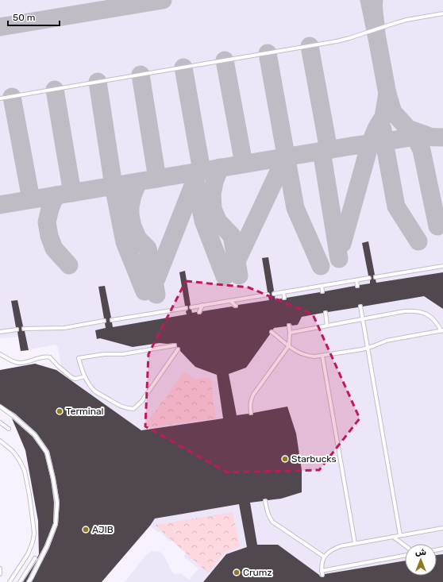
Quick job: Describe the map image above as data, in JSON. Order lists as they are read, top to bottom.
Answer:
{
  "places": [
    "Terminal",
    "Starbucks",
    "AJIB",
    "Crumz"
  ],
  "scale_bar": "50 m",
  "north": "top"
}
